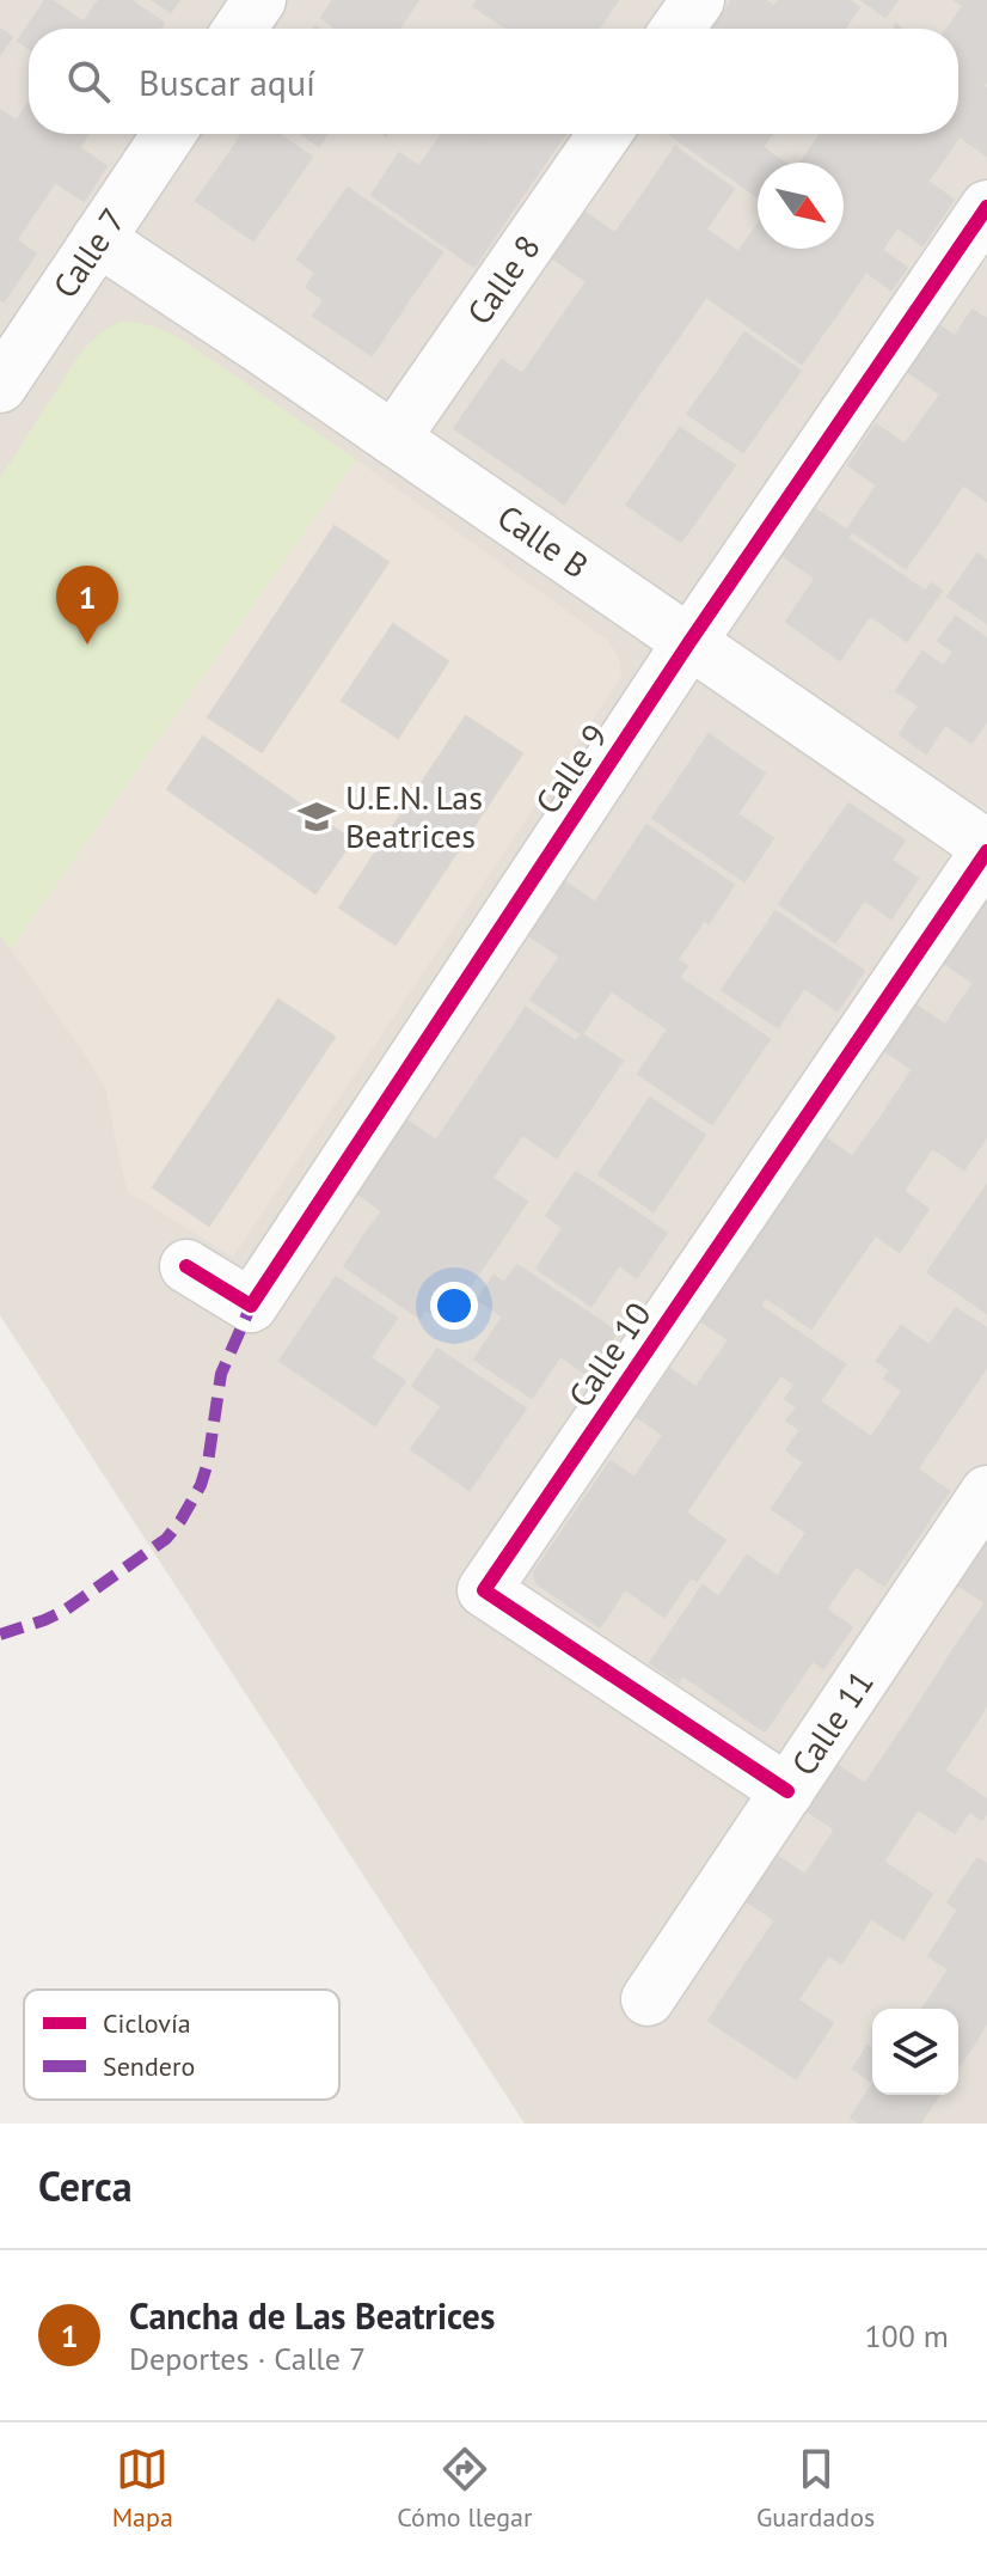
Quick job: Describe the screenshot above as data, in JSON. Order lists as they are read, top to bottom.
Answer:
{
  "streets": {
    "street": [
      "Calle 7",
      "Calle 8",
      "Calle B",
      "Calle 9",
      "Calle 10",
      "Calle 11"
    ]
  },
  "crossings": [
    ["Calle 7", "Calle B"],
    ["Calle 8", "Calle B"],
    ["Calle B", "Calle 9"],
    ["Calle B", "Calle 10"],
    ["Calle 10", "Calle 11"]
  ],
  "places": {
    "school or university": ["U.E.N. Las Beatrices"]
  },
  "legend": ["Ciclovía", "Sendero"],
  "north": "bottom right",
  "page": {
    "search": "Buscar aquí",
    "pins": "1",
    "heading": "Cerca",
    "list": [
      {
        "mark": "1",
        "name": "Cancha de Las Beatrices",
        "note": "Deportes · Calle 7",
        "value": "100 m"
      }
    ],
    "nav": ["Mapa", "Cómo llegar", "Guardados"]
  }
}
